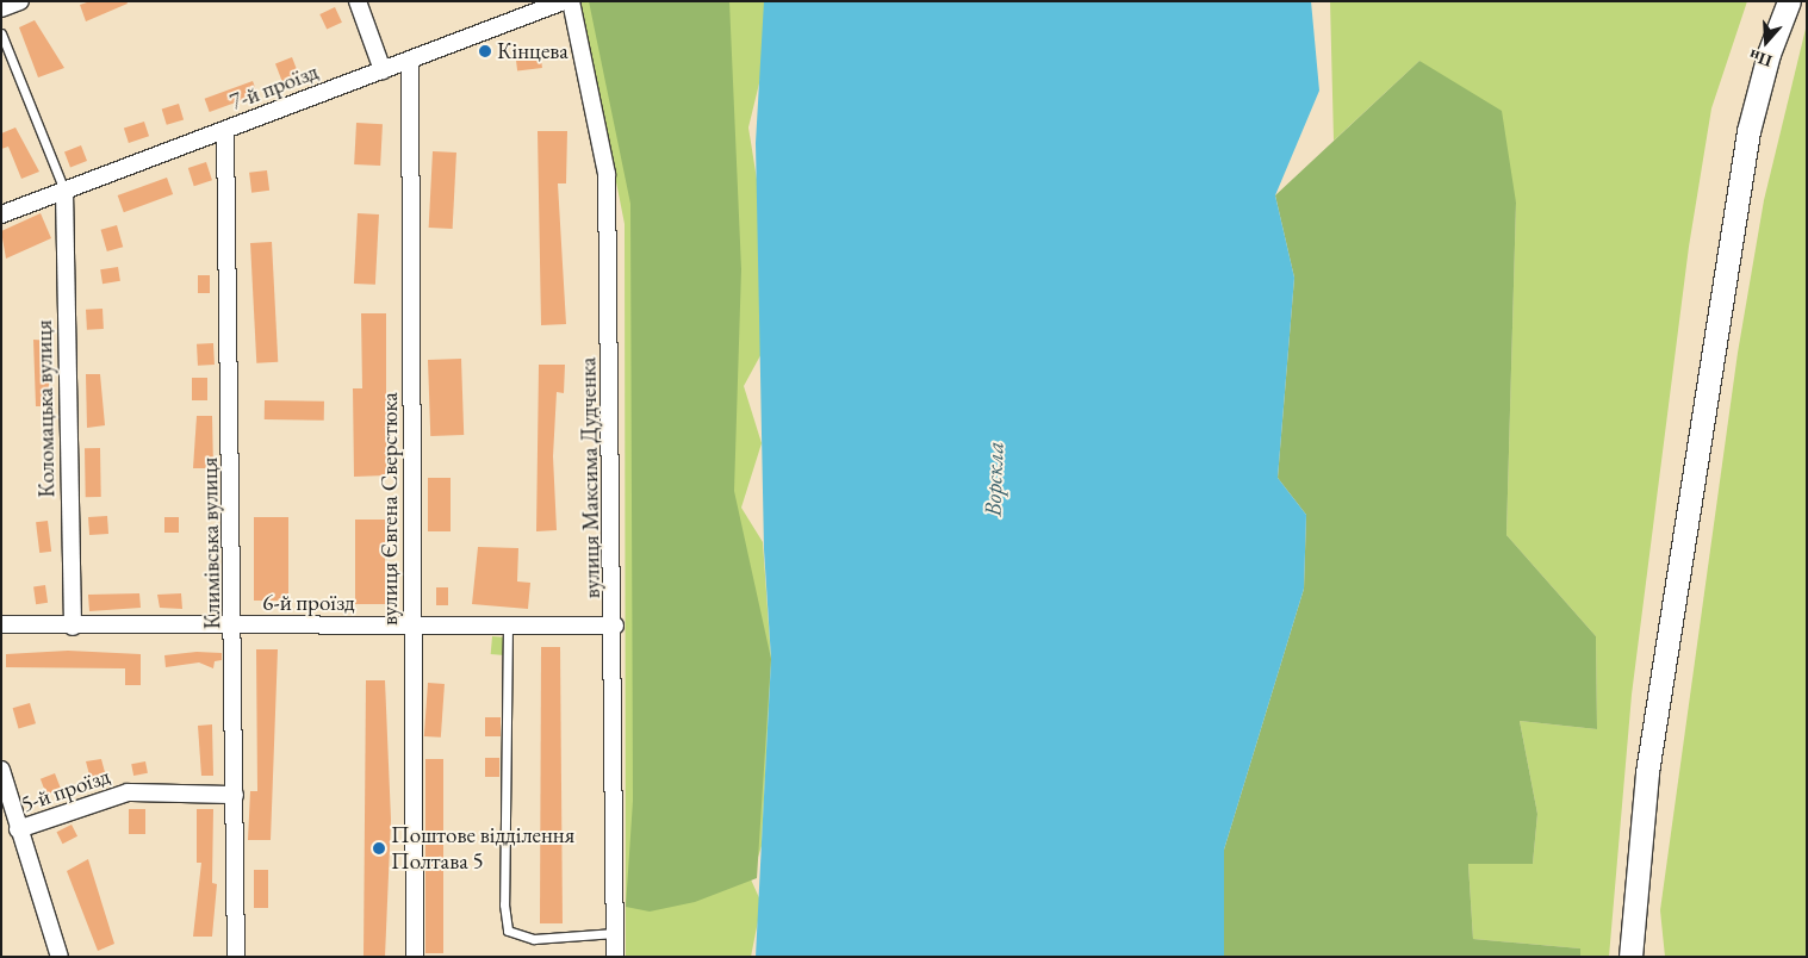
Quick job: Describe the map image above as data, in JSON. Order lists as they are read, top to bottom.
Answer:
{
  "streets": {
    "street": [
      "7-й проїзд",
      "Коломацька вулиця",
      "вулиця Максима Дудченка",
      "вулиця Євгена Сверстюка",
      "Климівська вулиця",
      "6-й проїзд",
      "5-й проїзд"
    ]
  },
  "crossings": [
    ["7-й проїзд", "Коломацька вулиця"],
    ["7-й проїзд", "вулиця Євгена Сверстюка"],
    ["7-й проїзд", "Климівська вулиця"],
    ["Коломацька вулиця", "6-й проїзд"],
    ["вулиця Максима Дудченка", "6-й проїзд"],
    ["вулиця Євгена Сверстюка", "6-й проїзд"],
    ["Климівська вулиця", "6-й проїзд"],
    ["Климівська вулиця", "5-й проїзд"]
  ],
  "water": ["Ворскла"],
  "places": ["Кінцева", "Поштове відділення Полтава 5"],
  "north": "bottom"
}
